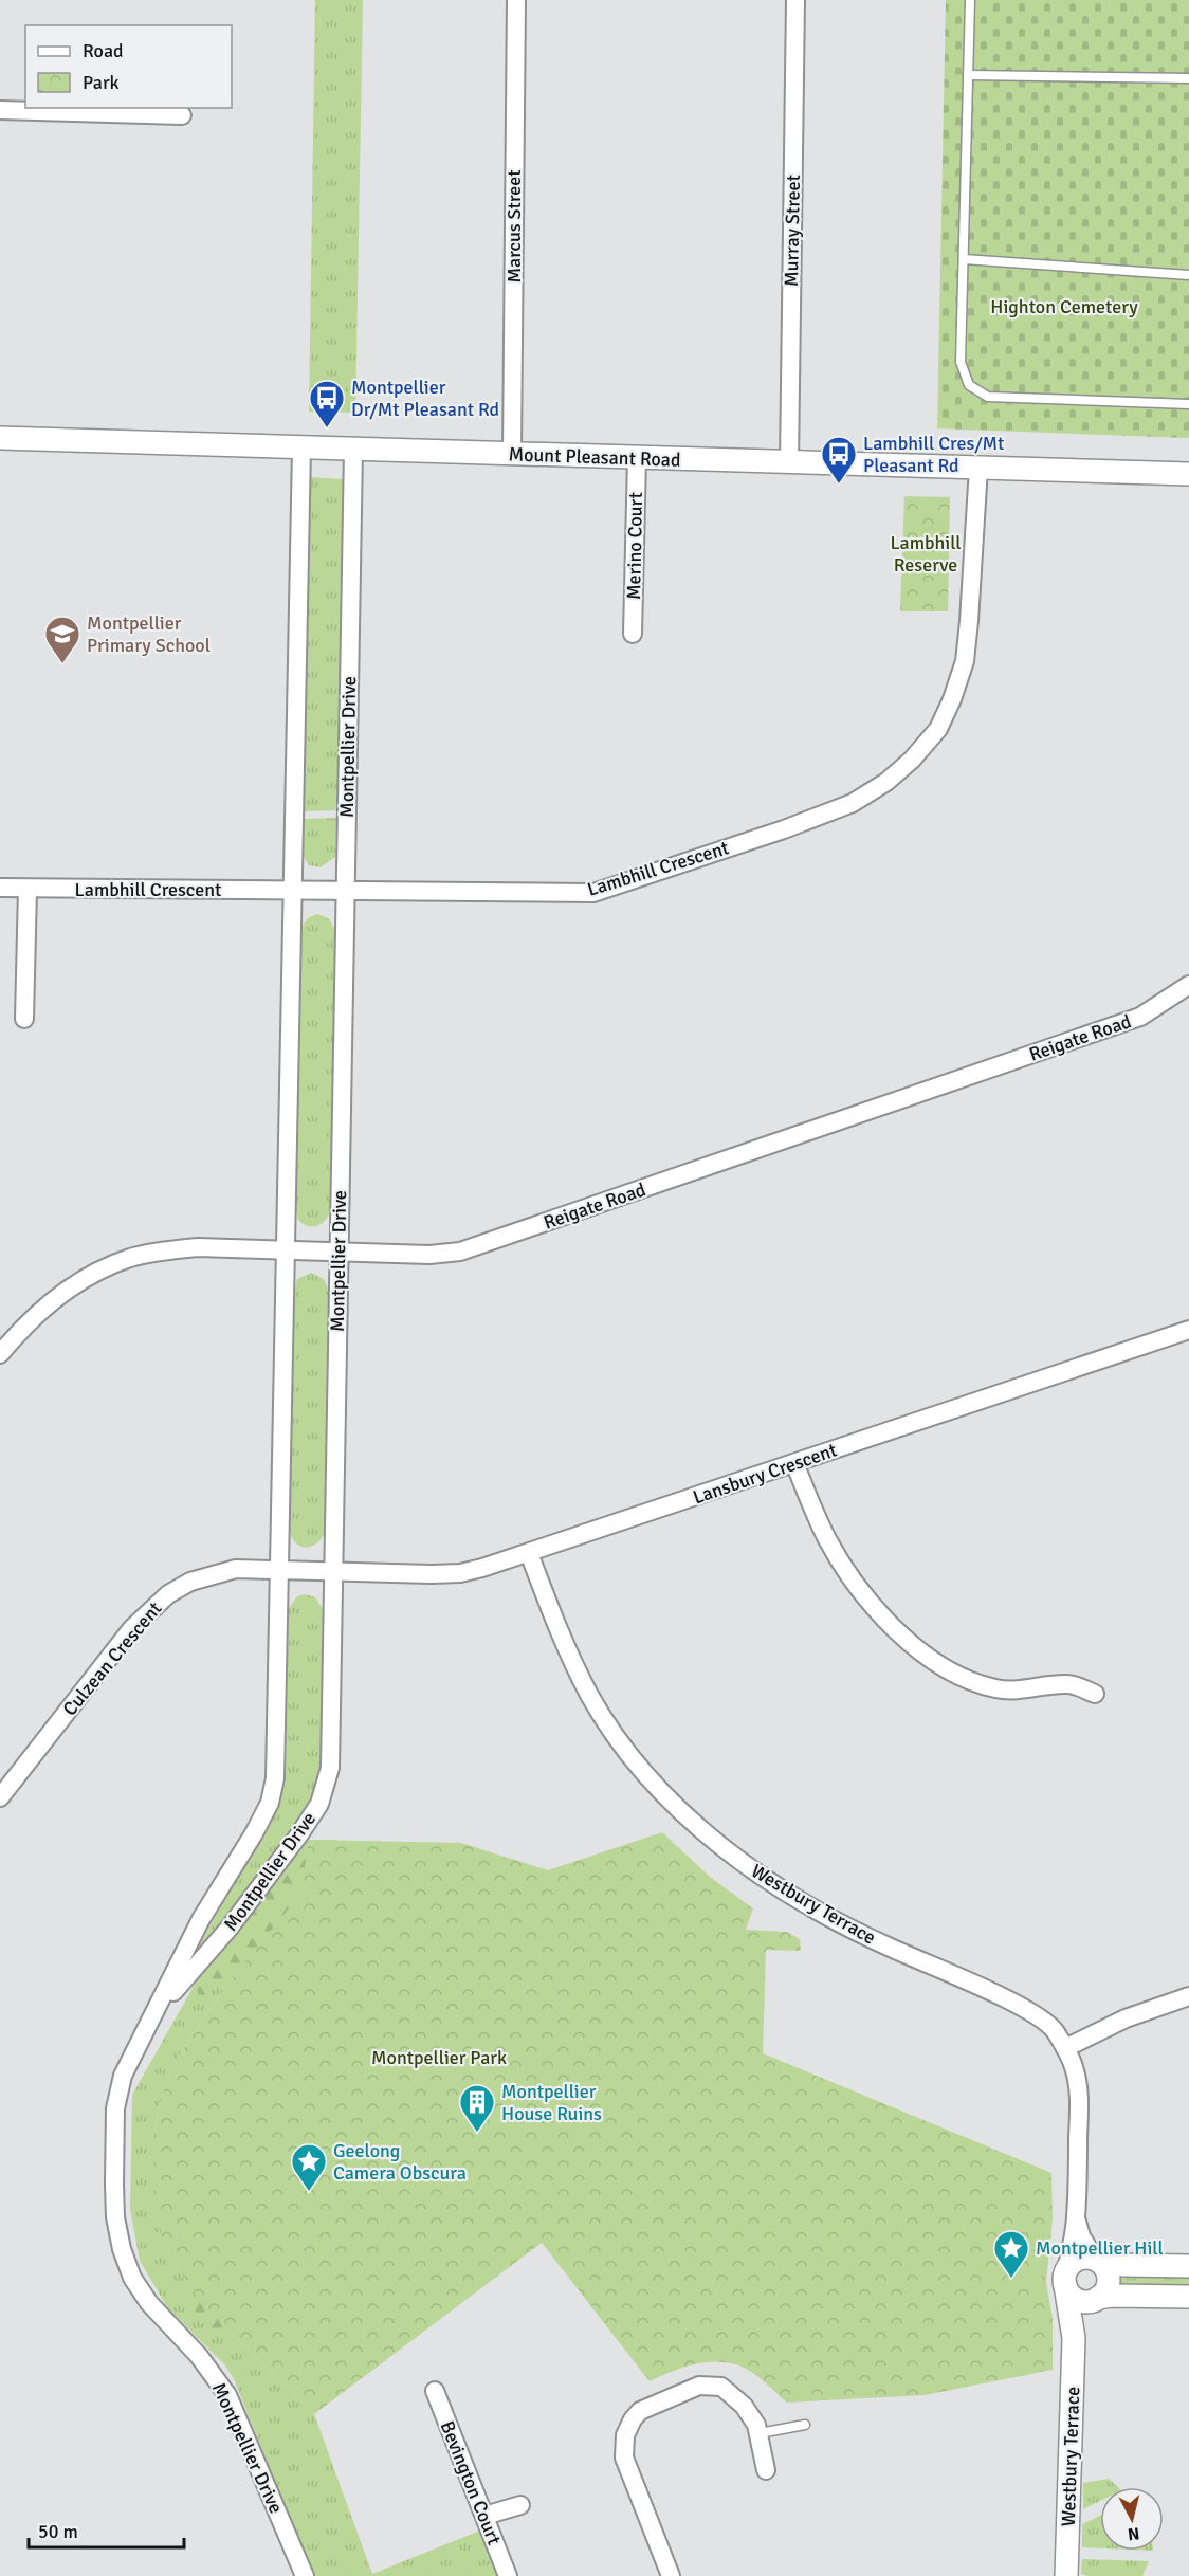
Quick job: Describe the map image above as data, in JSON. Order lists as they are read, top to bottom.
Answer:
{
  "streets": {
    "street": [
      "Marcus Street",
      "Murray Street",
      "Mount Pleasant Road",
      "Merino Court",
      "Montpellier Drive",
      "Lambhill Crescent",
      "Reigate Road",
      "Lansbury Crescent",
      "Culzean Crescent",
      "Westbury Terrace",
      "Bevington Court"
    ]
  },
  "crossings": [
    ["Marcus Street", "Mount Pleasant Road"],
    ["Murray Street", "Mount Pleasant Road"],
    ["Mount Pleasant Road", "Merino Court"],
    ["Mount Pleasant Road", "Montpellier Drive"],
    ["Mount Pleasant Road", "Lambhill Crescent"],
    ["Montpellier Drive", "Lambhill Crescent"],
    ["Montpellier Drive", "Reigate Road"],
    ["Montpellier Drive", "Lansbury Crescent"],
    ["Montpellier Drive", "Culzean Crescent"],
    ["Lansbury Crescent", "Culzean Crescent"],
    ["Lansbury Crescent", "Westbury Terrace"]
  ],
  "parks": ["Highton Cemetery", "Lambhill Reserve", "Montpellier Park"],
  "places": {
    "bus stop": ["Montpellier Dr/Mt Pleasant Rd", "Lambhill Cres/Mt Pleasant Rd"],
    "school or university": ["Montpellier Primary School"],
    "building": ["Montpellier House Ruins"],
    "place": ["Geelong Camera Obscura", "Montpellier Hill"]
  },
  "legend": ["Road", "Park"],
  "scale_bar": "50 m",
  "north": "bottom"
}
